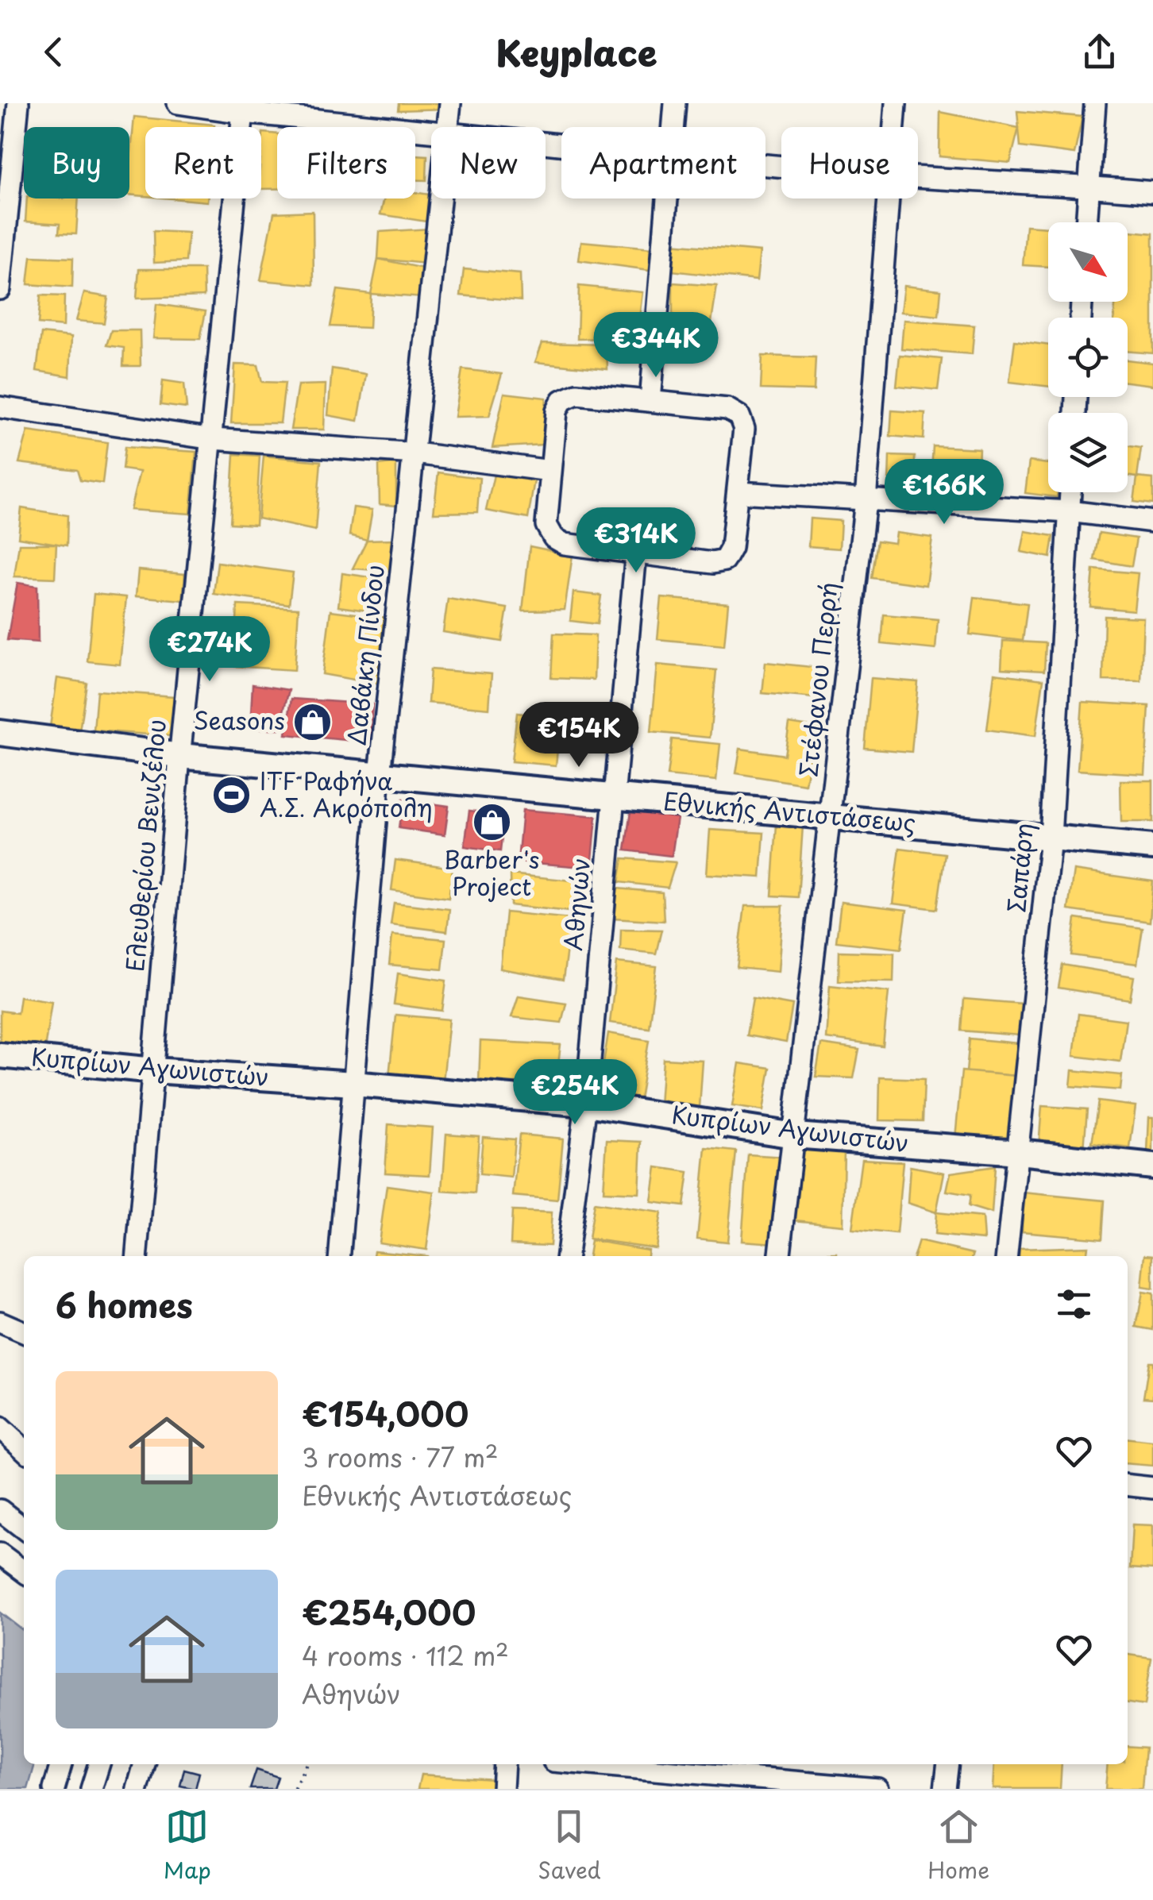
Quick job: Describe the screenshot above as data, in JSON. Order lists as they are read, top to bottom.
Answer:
{
  "streets": {
    "street": [
      "Δαβάκη Πίνδου",
      "Στέφανου Περρή",
      "Εθνικής Αντιστάσεως",
      "Ελευθερίου Βενιζέλου",
      "Σαπάρη",
      "Αθηνών",
      "Κυπρίων Αγωνιστών"
    ]
  },
  "crossings": [
    ["Δαβάκη Πίνδου", "Εθνικής Αντιστάσεως"],
    ["Δαβάκη Πίνδου", "Κυπρίων Αγωνιστών"],
    ["Στέφανου Περρή", "Εθνικής Αντιστάσεως"],
    ["Στέφανου Περρή", "Κυπρίων Αγωνιστών"],
    ["Εθνικής Αντιστάσεως", "Ελευθερίου Βενιζέλου"],
    ["Εθνικής Αντιστάσεως", "Σαπάρη"],
    ["Εθνικής Αντιστάσεως", "Αθηνών"],
    ["Ελευθερίου Βενιζέλου", "Κυπρίων Αγωνιστών"],
    ["Σαπάρη", "Κυπρίων Αγωνιστών"],
    ["Αθηνών", "Κυπρίων Αγωνιστών"]
  ],
  "places": {
    "shop": ["Seasons", "Barber's Project"],
    "sports": ["ITF Ραφήνα Α.Σ. Ακρόπολη"]
  },
  "north": "bottom right",
  "page": {
    "header": "Keyplace",
    "chip": [
      "Buy",
      "Rent",
      "Filters",
      "New",
      "Apartment",
      "House"
    ],
    "price": [
      "€344K",
      "€166K",
      "€314K",
      "€274K",
      "€154K",
      "€254K"
    ],
    "heading": "6 homes",
    "list": [
      {
        "name": "€154,000",
        "note": "3 rooms · 77 m² · Εθνικής Αντιστάσεως"
      },
      {
        "name": "€254,000",
        "note": "4 rooms · 112 m² · Αθηνών"
      }
    ],
    "tabs": ["Map", "Saved", "Home"]
  }
}
